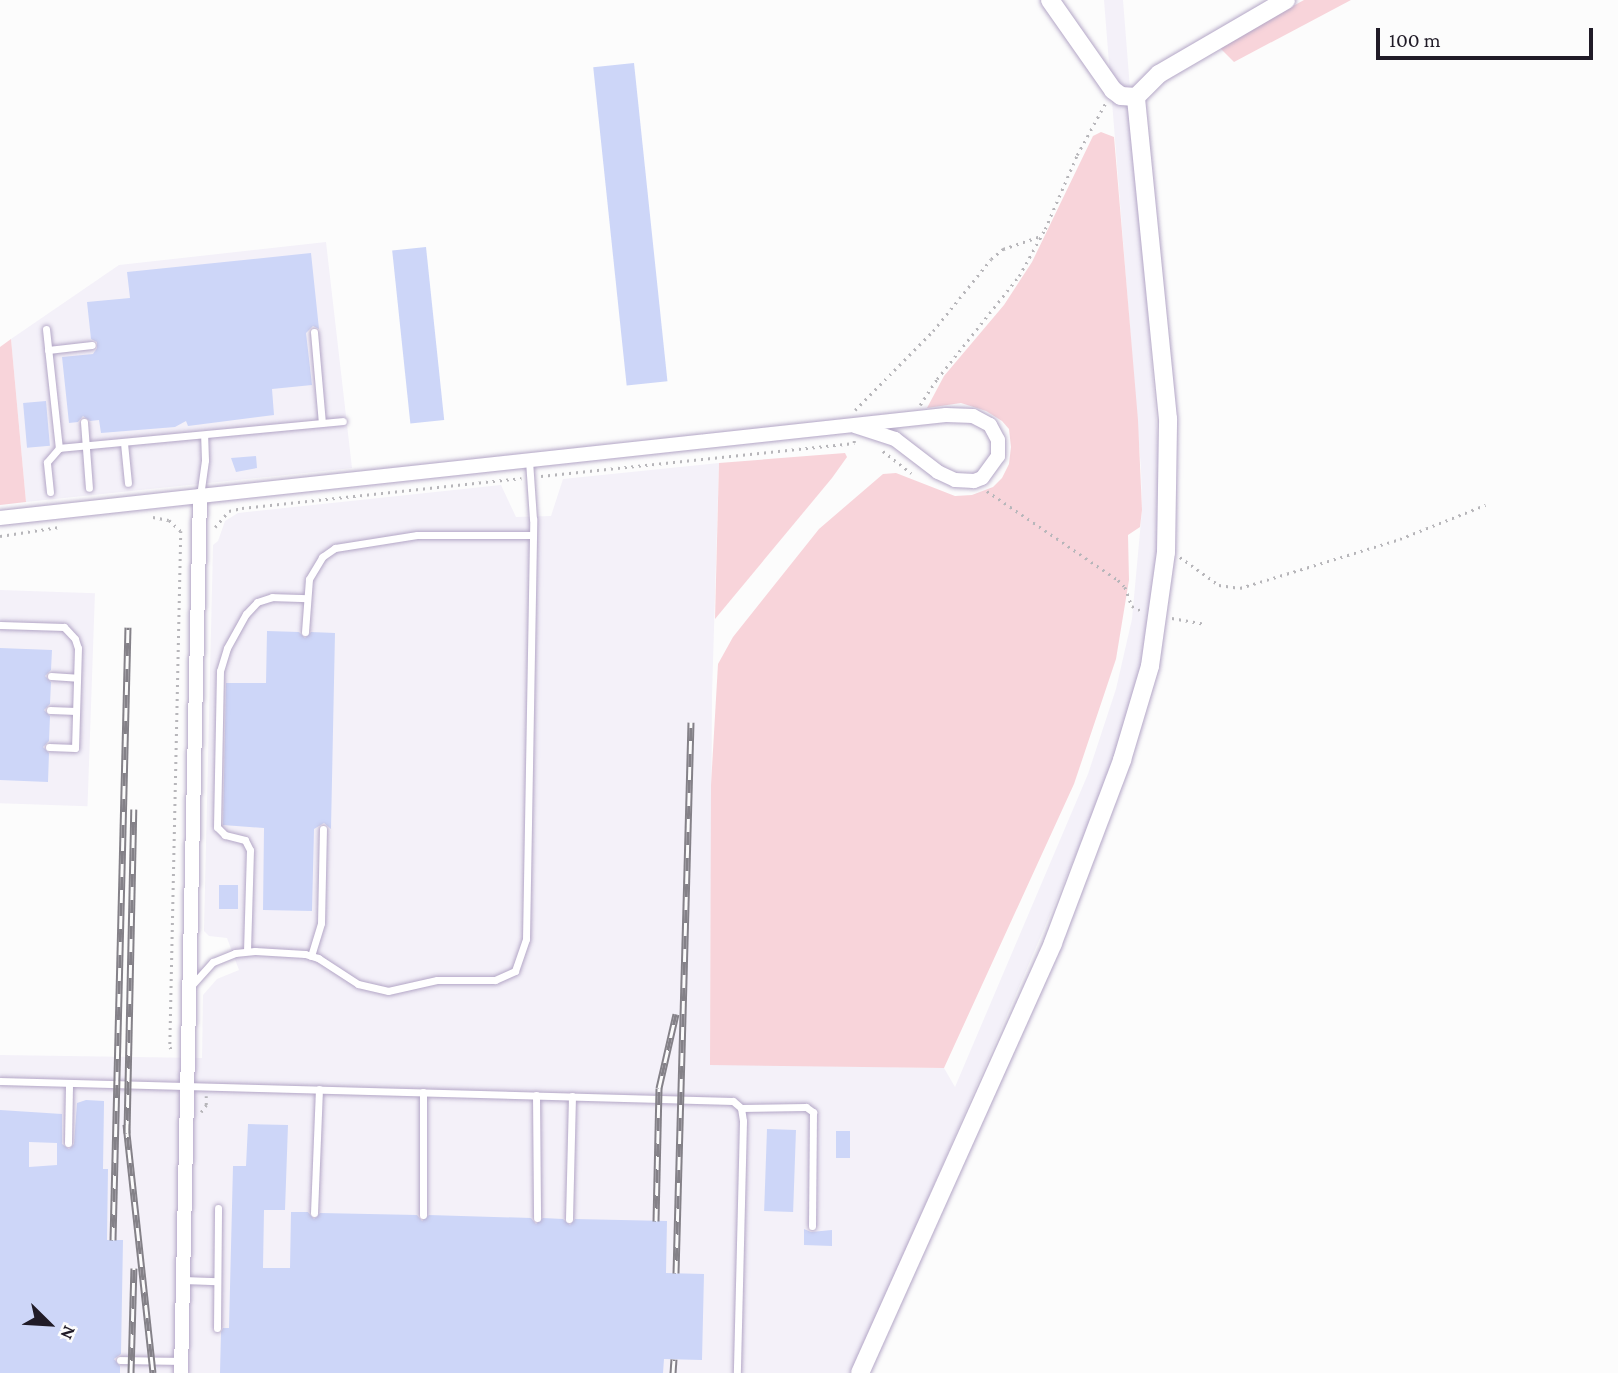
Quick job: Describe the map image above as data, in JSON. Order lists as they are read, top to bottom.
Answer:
{
  "scale_bar": "100 m",
  "north": "bottom right"
}
